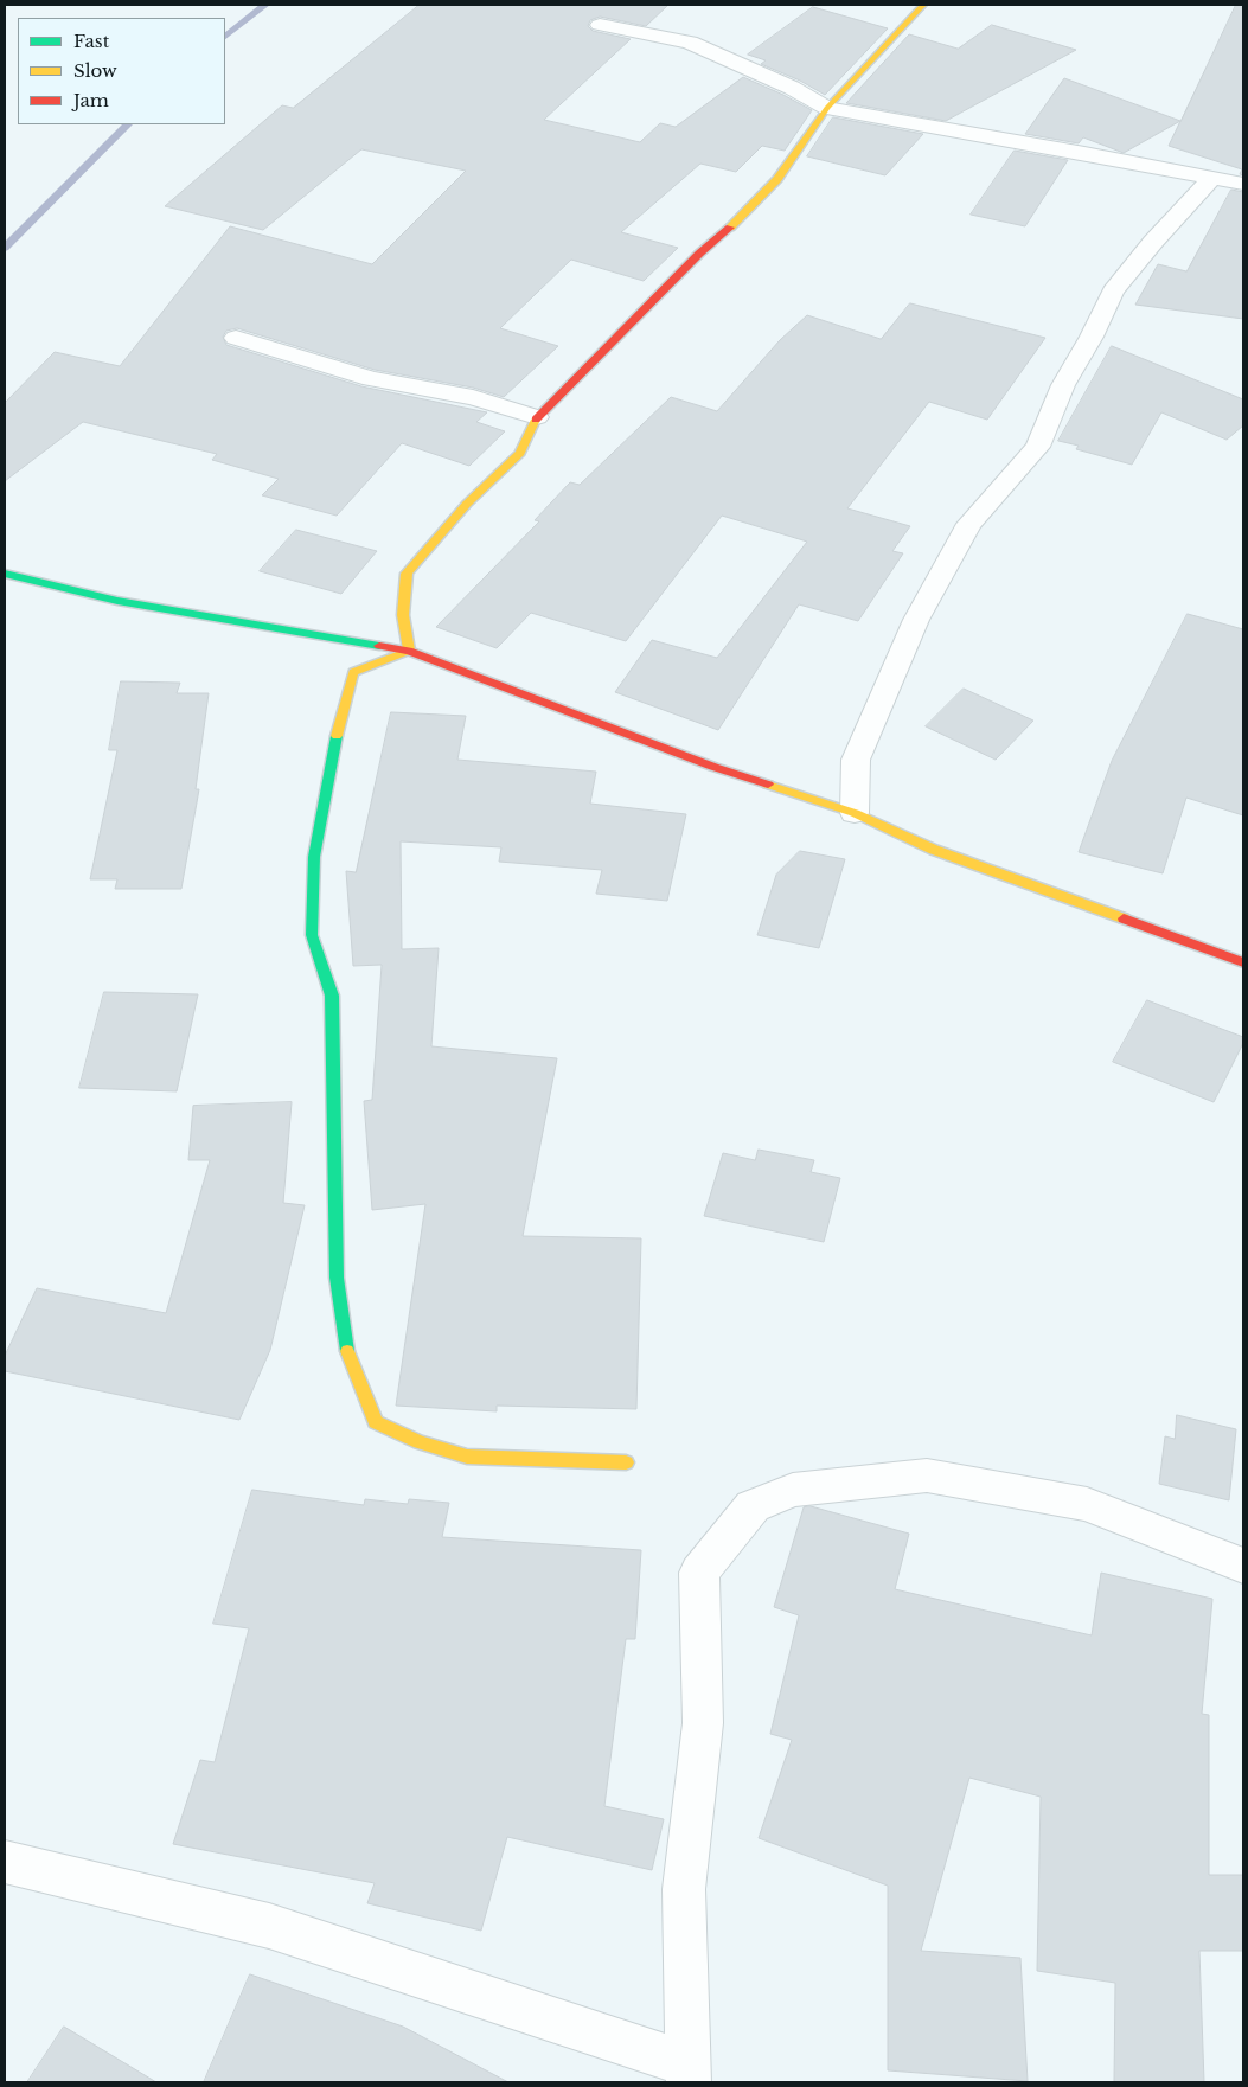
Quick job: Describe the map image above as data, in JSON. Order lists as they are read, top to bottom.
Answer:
{
  "legend": ["Fast", "Slow", "Jam"]
}
